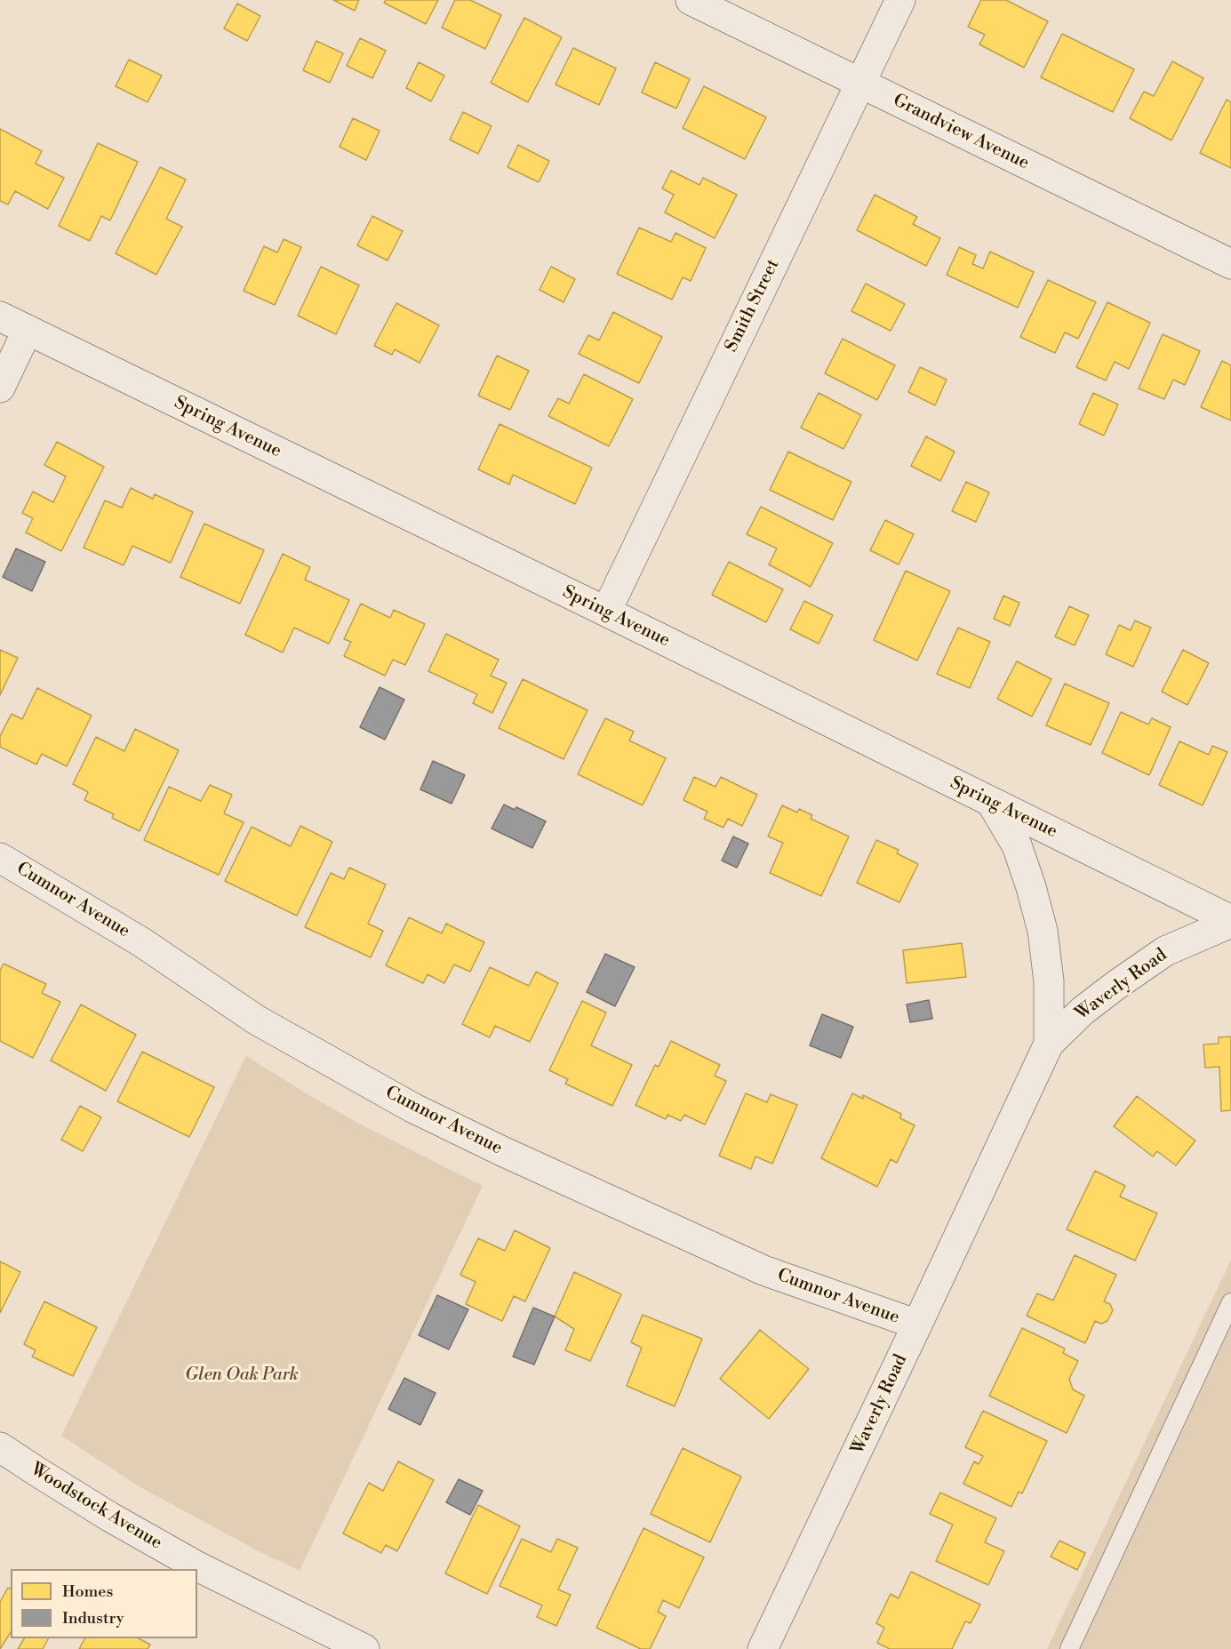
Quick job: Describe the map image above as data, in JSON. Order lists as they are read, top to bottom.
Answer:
{
  "streets": {
    "street": [
      "Grandview Avenue",
      "Smith Street",
      "Spring Avenue",
      "Cumnor Avenue",
      "Waverly Road",
      "Woodstock Avenue"
    ]
  },
  "crossings": [
    ["Grandview Avenue", "Smith Street"],
    ["Smith Street", "Spring Avenue"],
    ["Spring Avenue", "Waverly Road"],
    ["Cumnor Avenue", "Waverly Road"]
  ],
  "parks": ["Glen Oak Park"],
  "legend": ["Homes", "Industry"]
}
